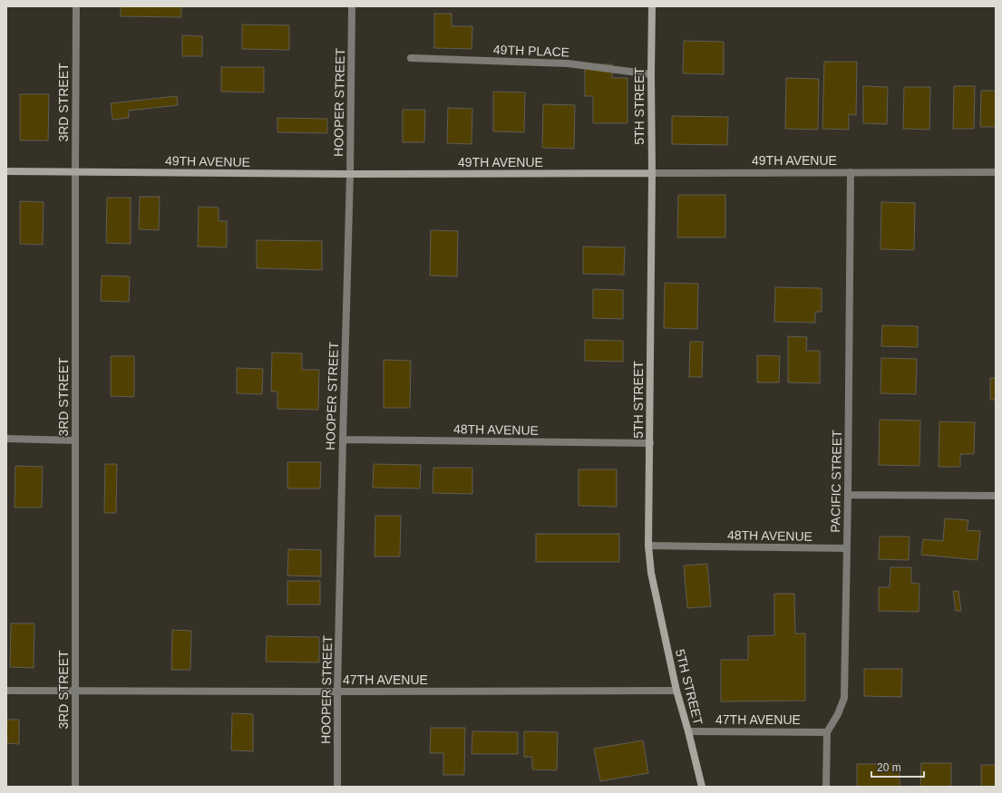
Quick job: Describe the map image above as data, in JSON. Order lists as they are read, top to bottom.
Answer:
{
  "streets": {
    "street": [
      "49TH PLACE",
      "3RD STREET",
      "HOOPER STREET",
      "5TH STREET",
      "49TH AVENUE",
      "48TH AVENUE",
      "PACIFIC STREET",
      "47TH AVENUE"
    ]
  },
  "crossings": [
    ["49TH PLACE", "5TH STREET"],
    ["3RD STREET", "49TH AVENUE"],
    ["3RD STREET", "47TH AVENUE"],
    ["HOOPER STREET", "49TH AVENUE"],
    ["HOOPER STREET", "48TH AVENUE"],
    ["HOOPER STREET", "47TH AVENUE"],
    ["5TH STREET", "49TH AVENUE"],
    ["5TH STREET", "48TH AVENUE"],
    ["5TH STREET", "47TH AVENUE"],
    ["49TH AVENUE", "PACIFIC STREET"],
    ["48TH AVENUE", "PACIFIC STREET"],
    ["PACIFIC STREET", "47TH AVENUE"]
  ],
  "scale_bar": "20 m"
}
